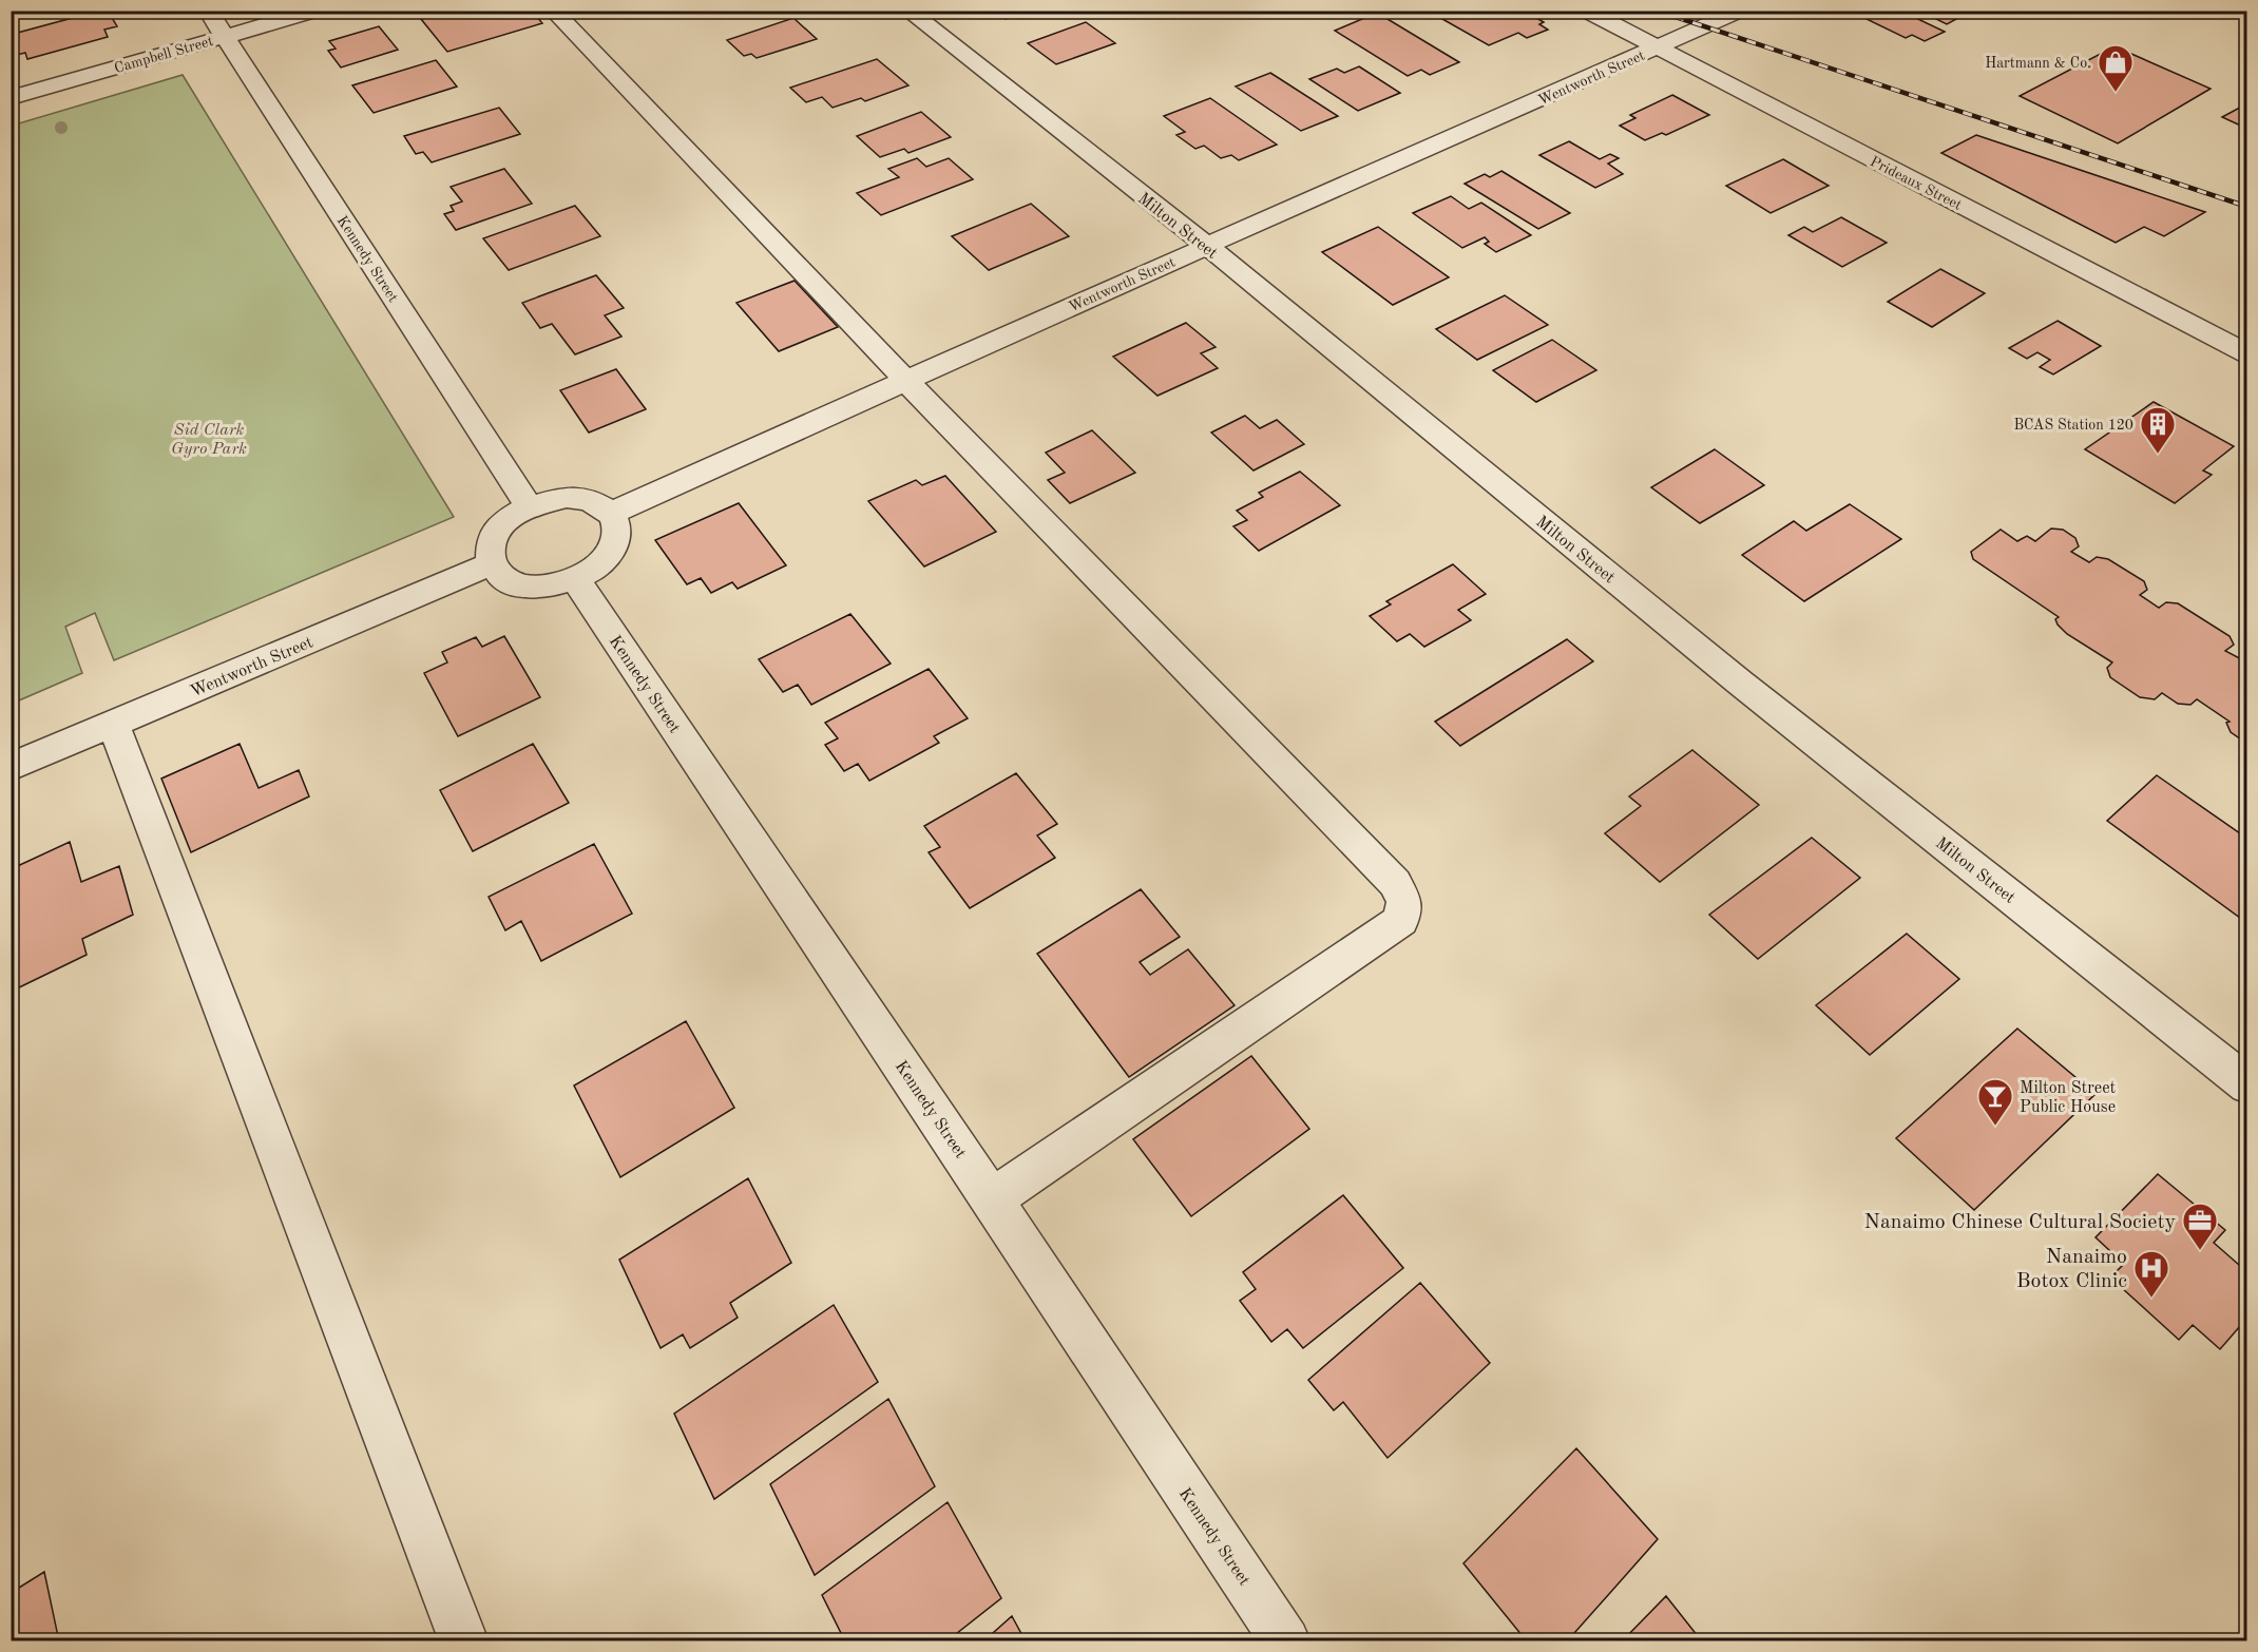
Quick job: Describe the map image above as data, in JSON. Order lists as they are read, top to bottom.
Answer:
{
  "streets": {
    "street": [
      "Campbell Street",
      "Wentworth Street",
      "Prideaux Street",
      "Milton Street",
      "Kennedy Street"
    ]
  },
  "crossings": [
    ["Campbell Street", "Kennedy Street"],
    ["Wentworth Street", "Prideaux Street"],
    ["Wentworth Street", "Milton Street"],
    ["Wentworth Street", "Kennedy Street"]
  ],
  "parks": ["Sid Clark Gyro Park"],
  "places": {
    "shop": ["Hartmann & Co."],
    "building": ["BCAS Station 120"],
    "bar": ["Milton Street Public House"],
    "office": ["Nanaimo Chinese Cultural Society"],
    "hospital": ["Nanaimo Botox Clinic"]
  }
}
